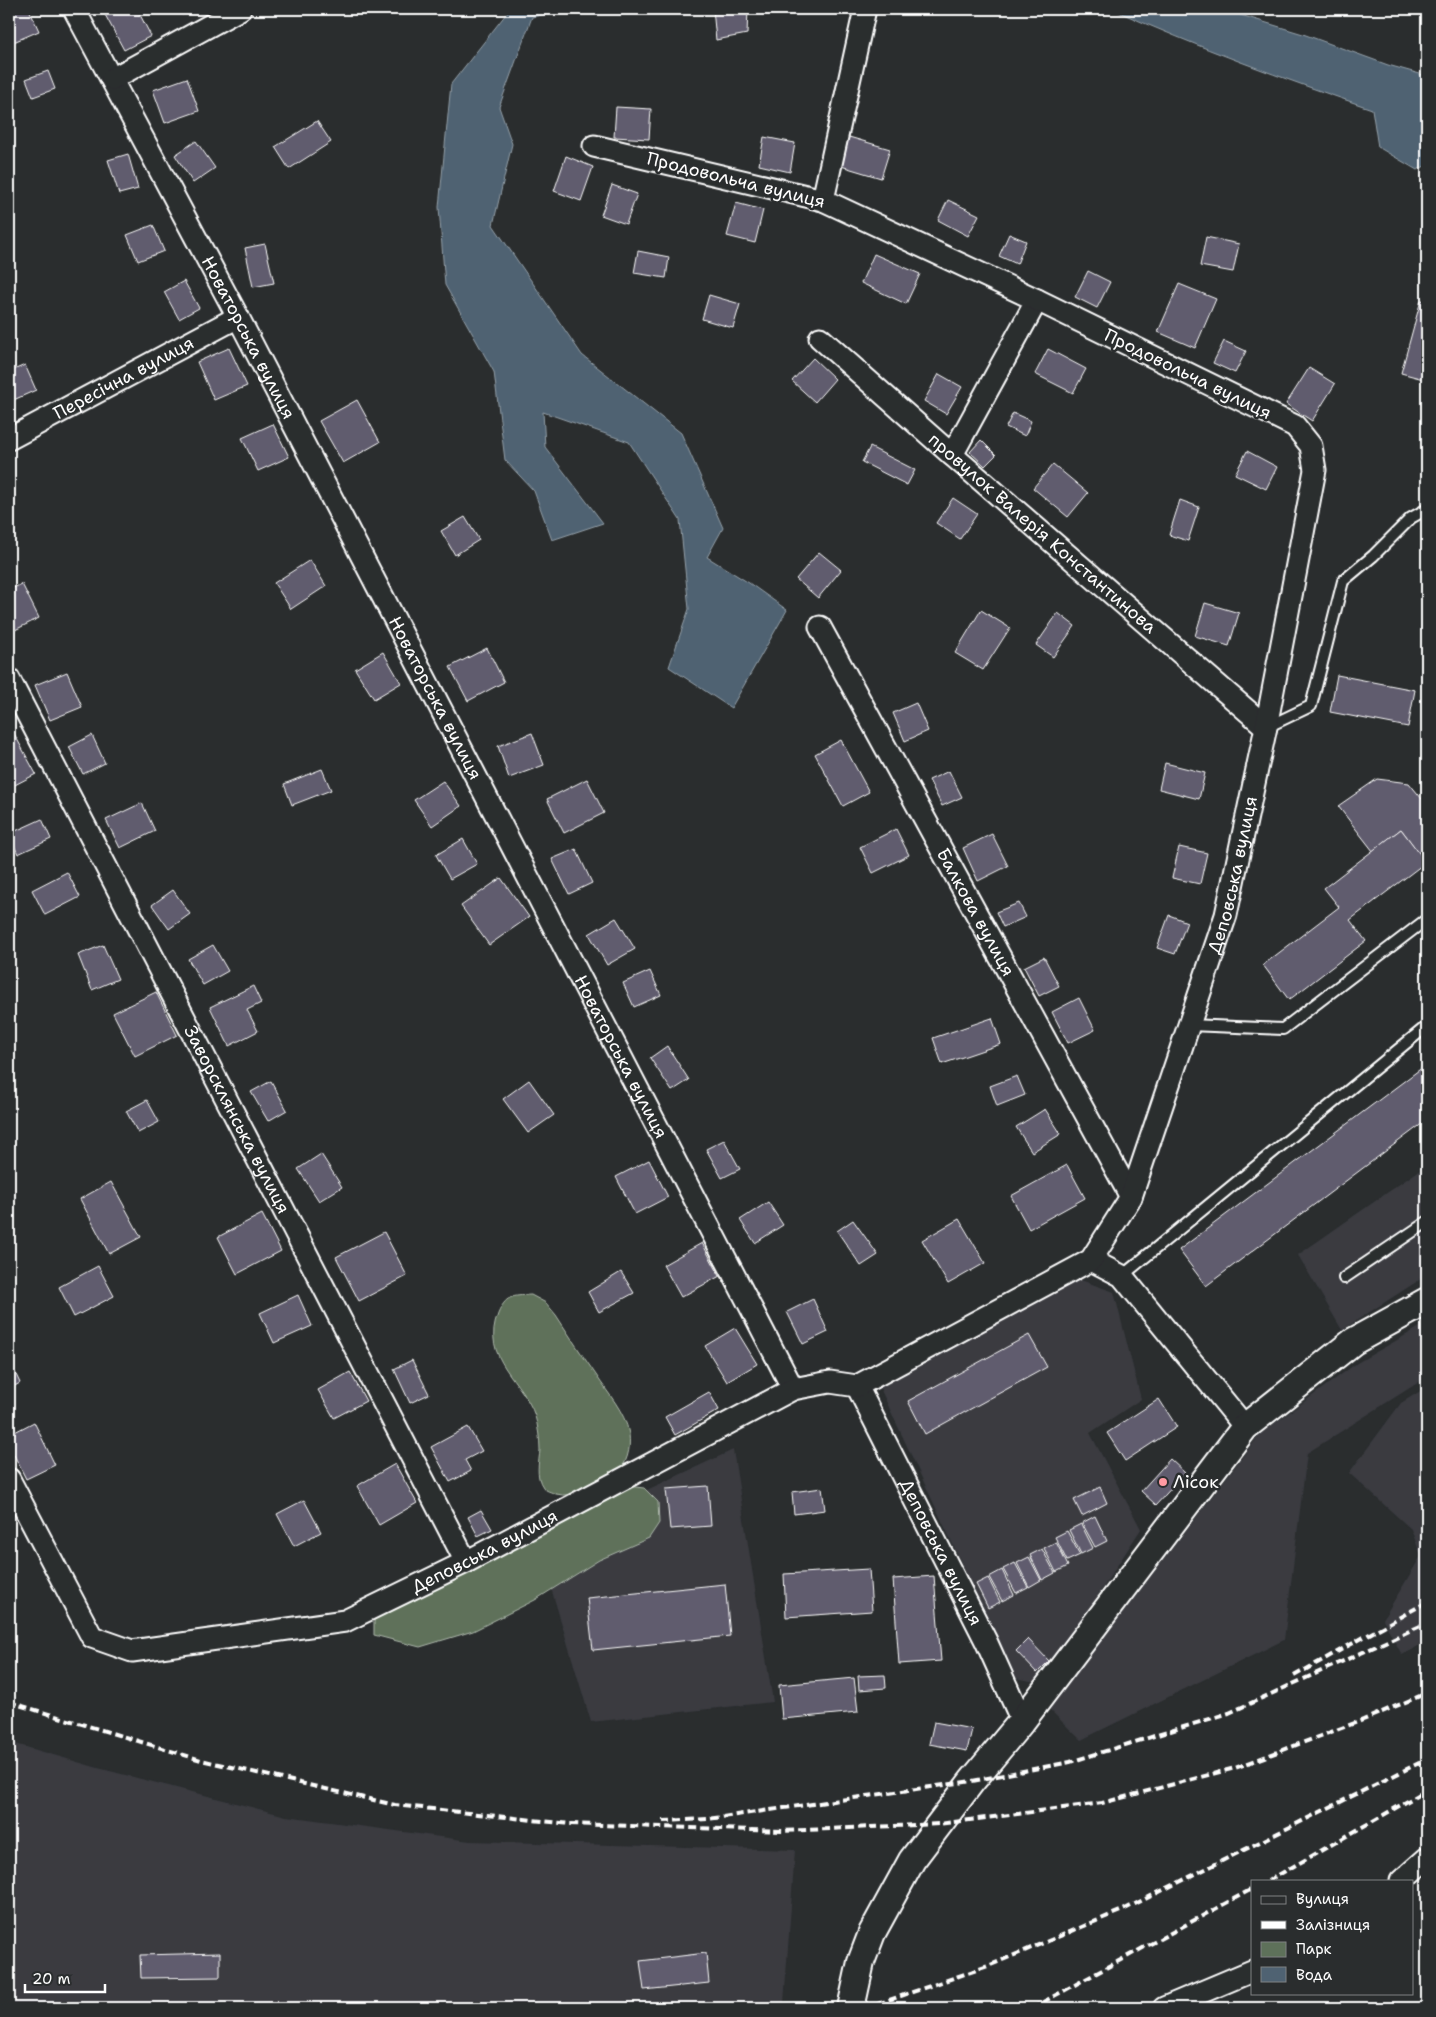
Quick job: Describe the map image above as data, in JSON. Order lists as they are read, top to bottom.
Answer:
{
  "streets": {
    "street": [
      "Продовольча вулиця",
      "Новаторська вулиця",
      "Пересічна вулиця",
      "провулок Валерія Константинова",
      "Деповська вулиця",
      "Балкова вулиця",
      "Заворсклянська вулиця"
    ]
  },
  "crossings": [
    ["Продовольча вулиця", "Деповська вулиця"],
    ["Новаторська вулиця", "Пересічна вулиця"],
    ["Новаторська вулиця", "Деповська вулиця"],
    ["провулок Валерія Константинова", "Деповська вулиця"],
    ["Деповська вулиця", "Балкова вулиця"],
    ["Деповська вулиця", "Заворсклянська вулиця"]
  ],
  "places": ["Лісок"],
  "legend": [
    "Вулиця",
    "Залізниця",
    "Парк",
    "Вода"
  ],
  "scale_bar": "20 m"
}
